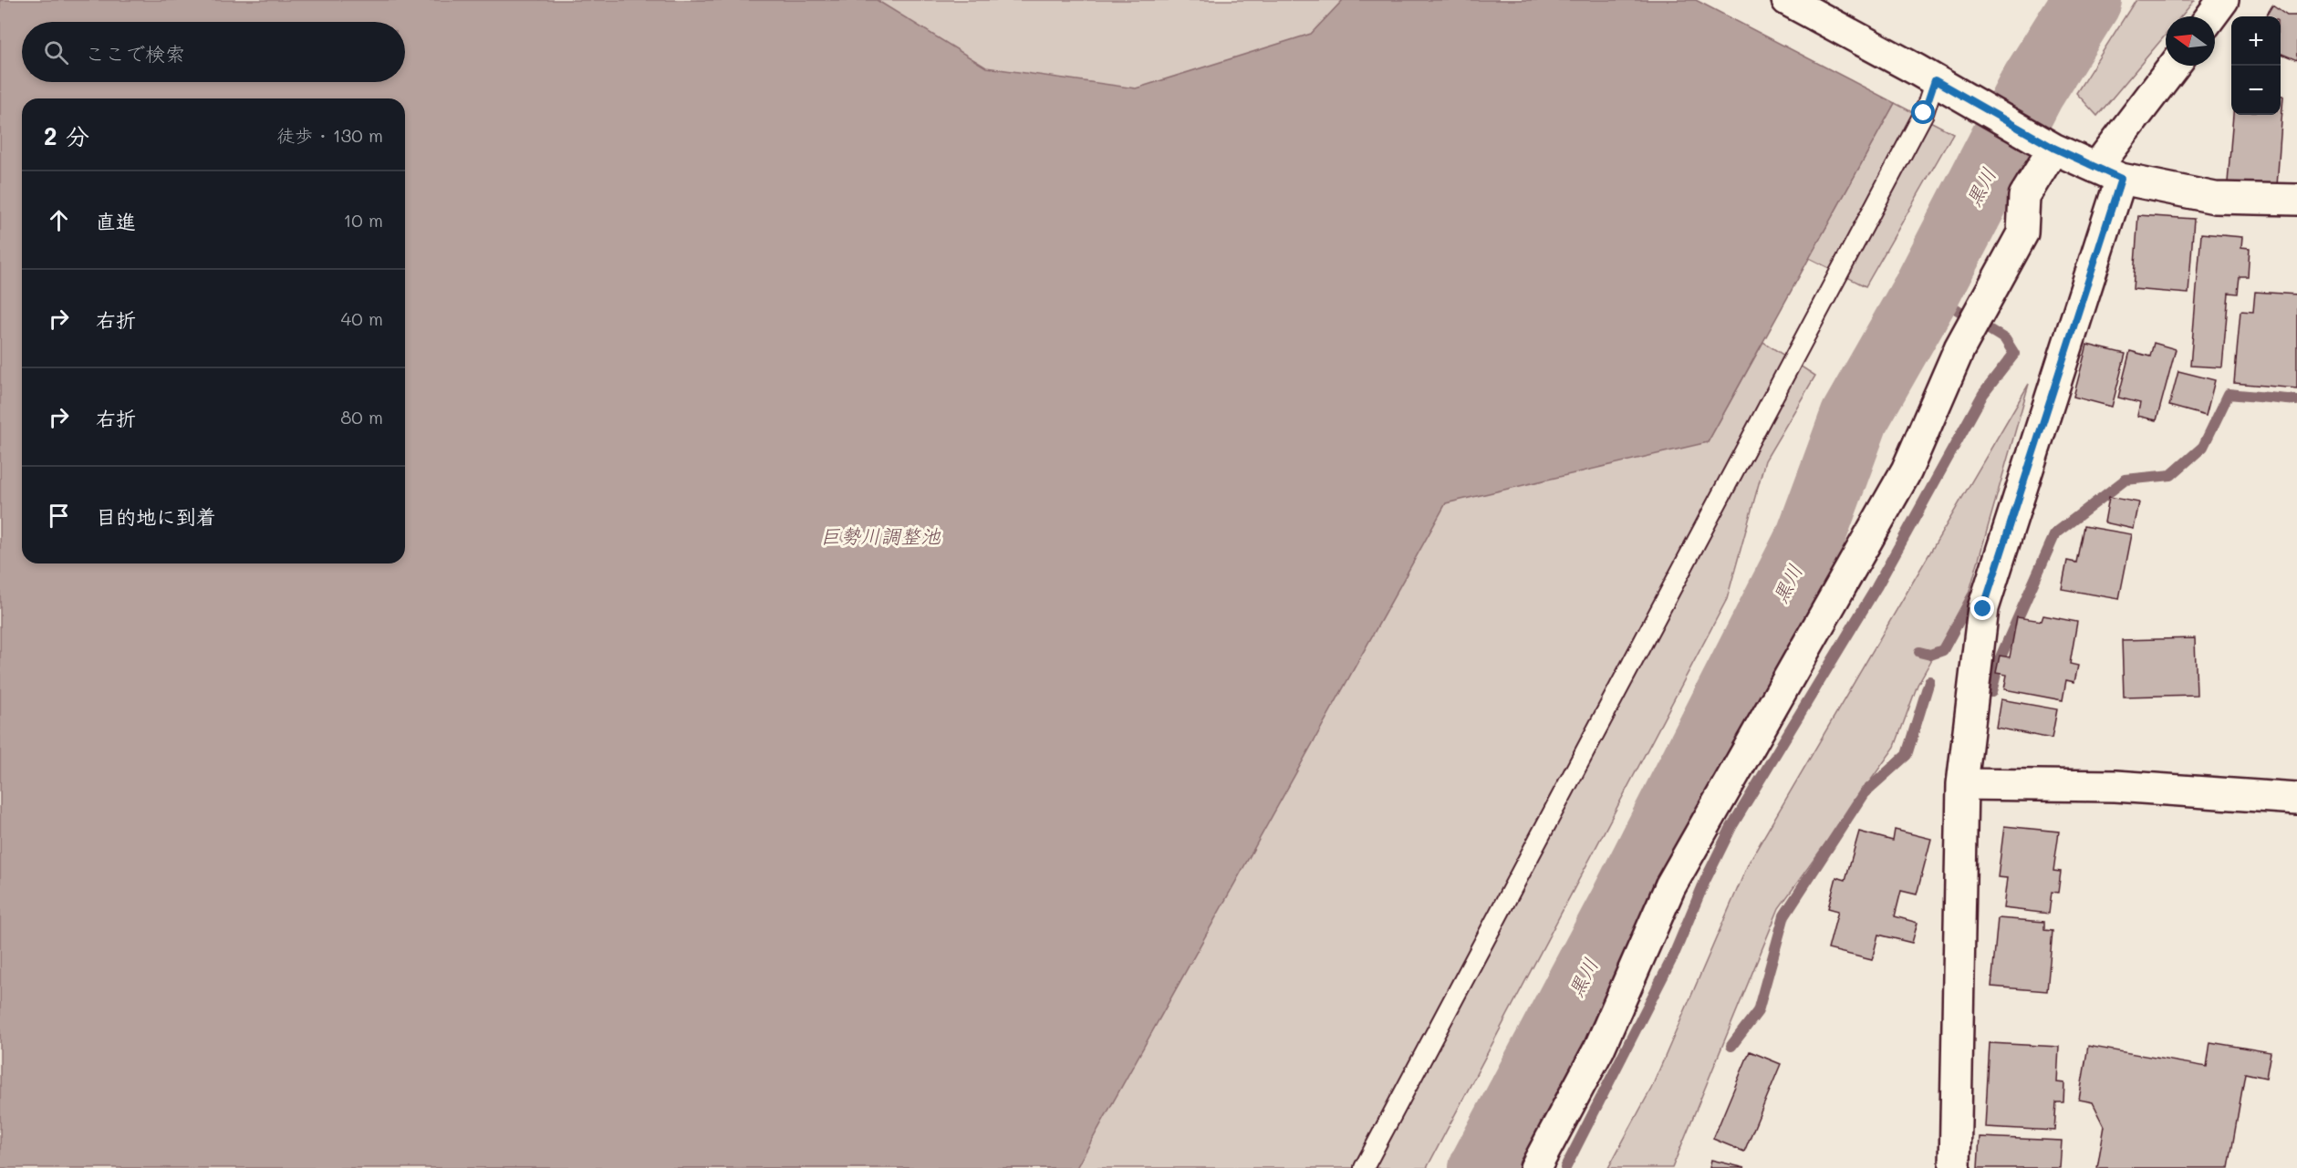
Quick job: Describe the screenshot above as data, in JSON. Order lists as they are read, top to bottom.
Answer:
{
  "water": ["黒川", "巨勢川調整池"],
  "north": "left",
  "page": {
    "map_buttons": ["+", "−"],
    "search": "ここで検索",
    "heading": ["2 分", "徒歩 · 130 m"],
    "list": [
      ["直進", "10 m"],
      ["右折", "40 m"],
      ["右折", "80 m"],
      "目的地に到着"
    ]
  }
}
